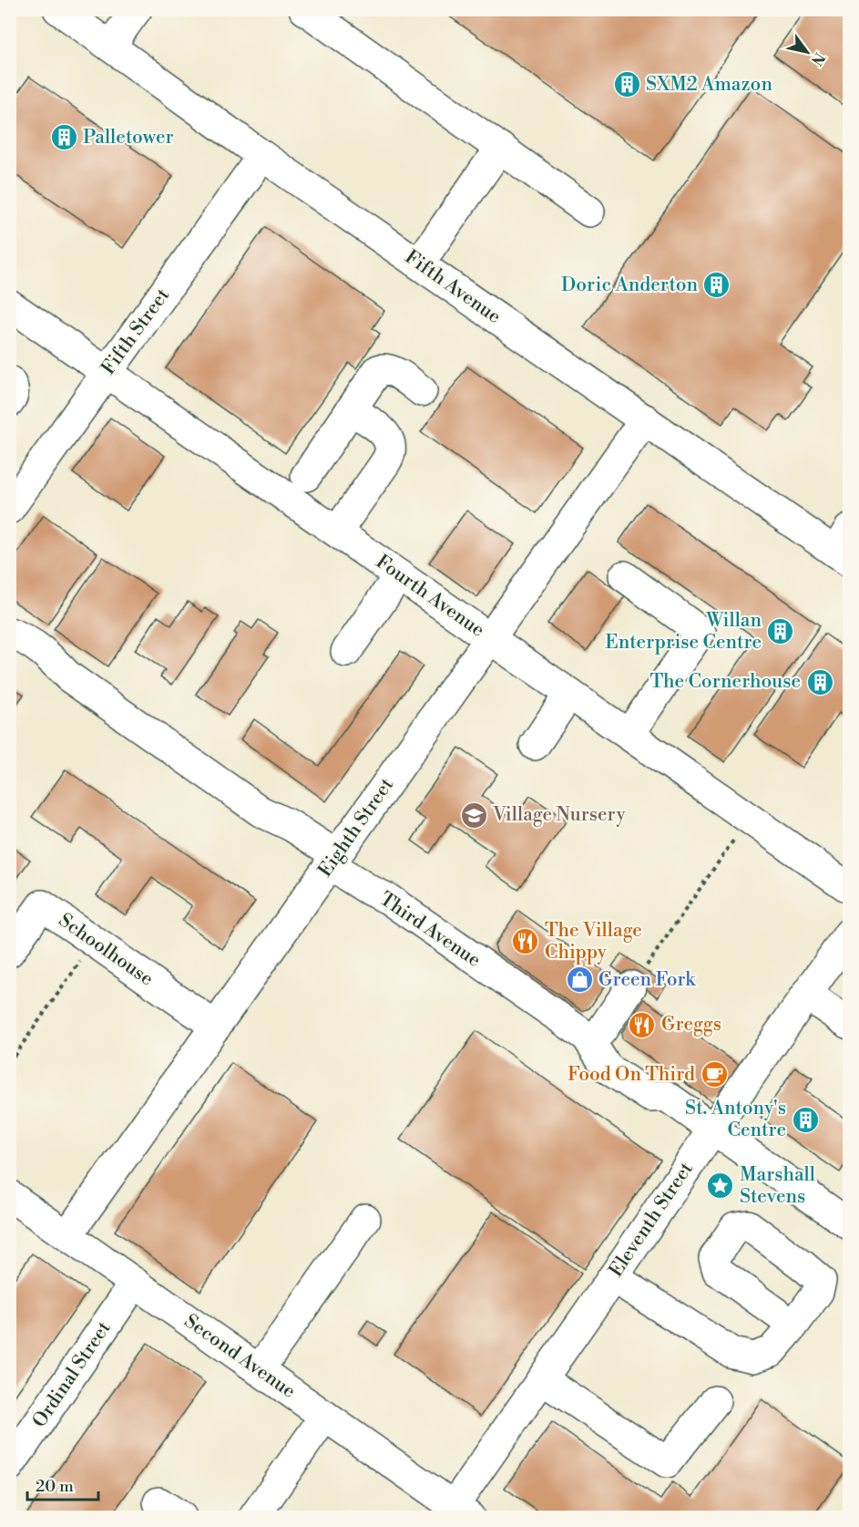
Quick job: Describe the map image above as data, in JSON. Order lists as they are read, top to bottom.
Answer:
{
  "streets": {
    "street": [
      "Fifth Avenue",
      "Fifth Street",
      "Fourth Avenue",
      "Eighth Street",
      "Third Avenue",
      "Schoolhouse",
      "Eleventh Street",
      "Second Avenue",
      "Ordinal Street"
    ]
  },
  "crossings": [
    ["Fifth Avenue", "Fifth Street"],
    ["Fifth Avenue", "Eighth Street"],
    ["Fifth Street", "Fourth Avenue"],
    ["Fourth Avenue", "Eighth Street"],
    ["Eighth Street", "Third Avenue"],
    ["Eighth Street", "Schoolhouse"],
    ["Eighth Street", "Second Avenue"],
    ["Third Avenue", "Eleventh Street"],
    ["Eleventh Street", "Second Avenue"],
    ["Second Avenue", "Ordinal Street"]
  ],
  "places": {
    "building": [
      "SXM2 Amazon",
      "Palletower",
      "Doric Anderton",
      "Willan Enterprise Centre",
      "The Cornerhouse",
      "St. Antony's Centre"
    ],
    "school or university": ["Village Nursery"],
    "restaurant": ["The Village Chippy", "Greggs"],
    "shop": ["Green Fork"],
    "cafe": ["Food On Third"],
    "place": ["Marshall Stevens"]
  },
  "scale_bar": "20 m",
  "north": "bottom right"
}
